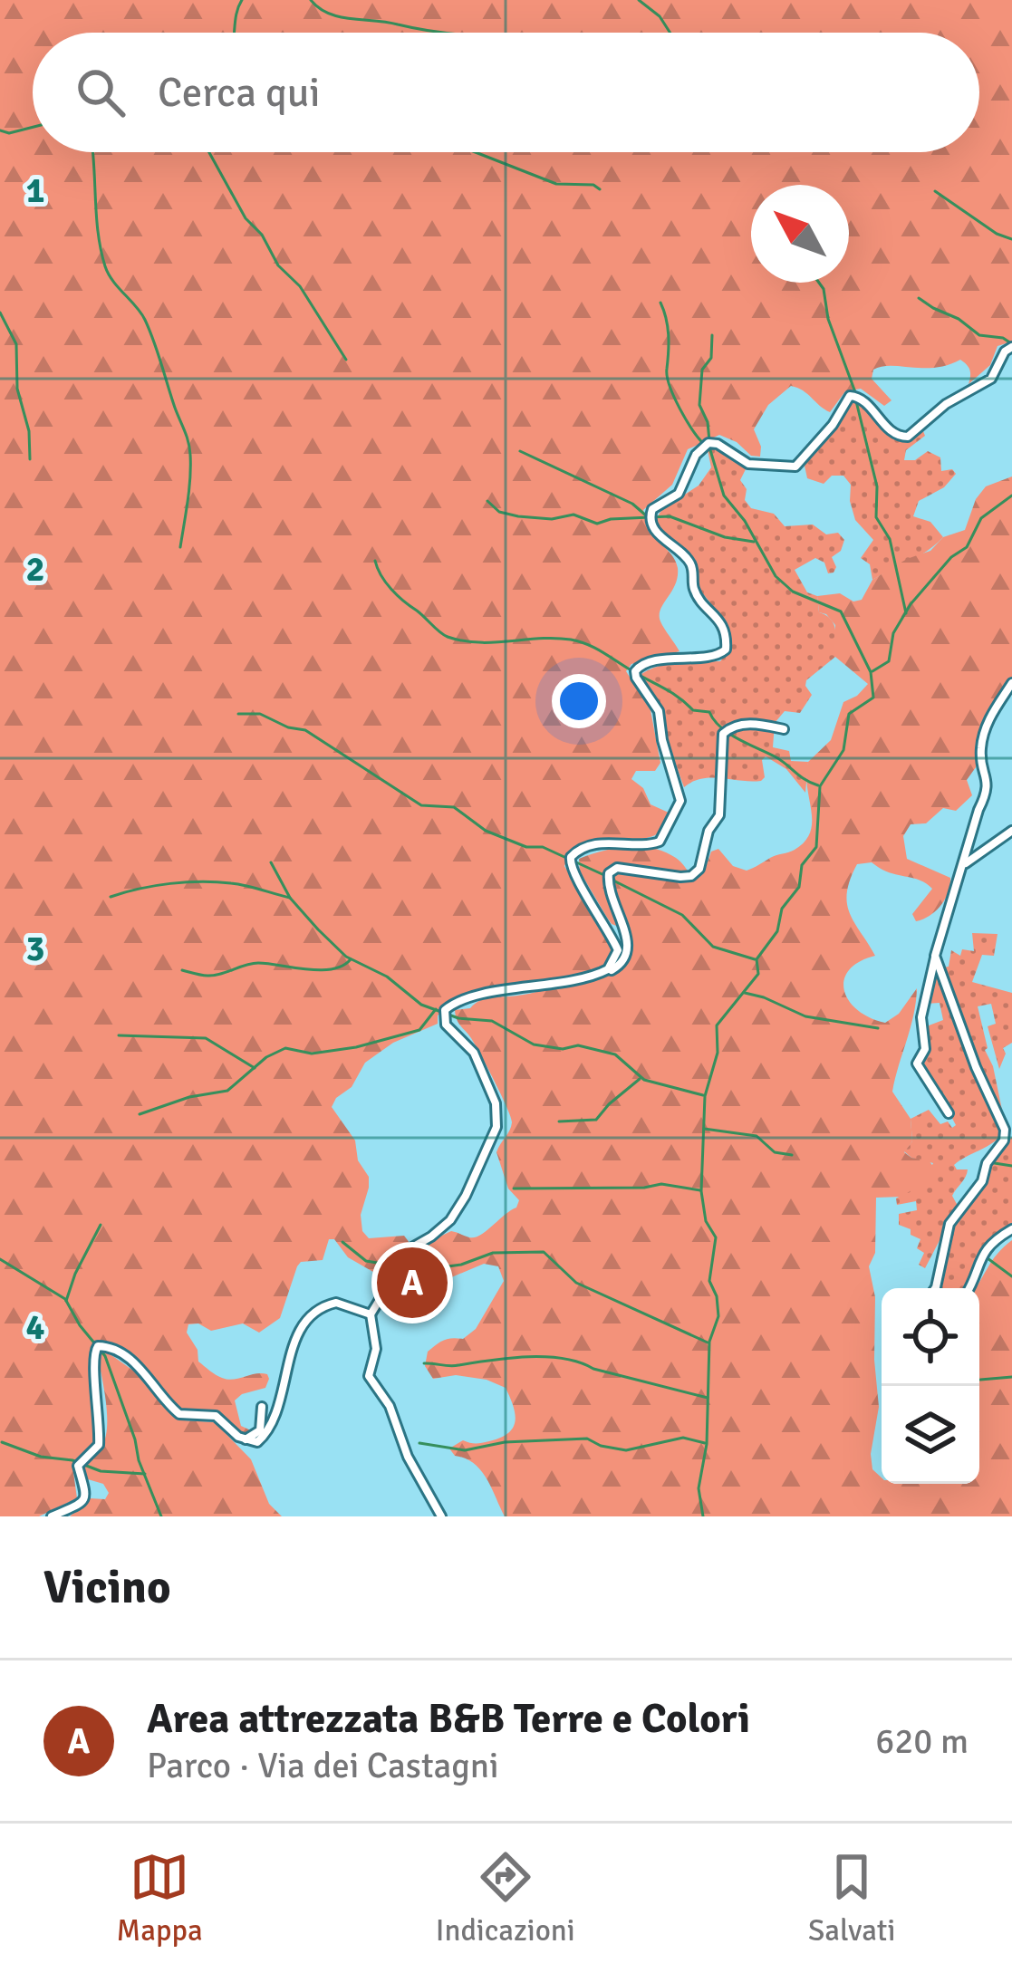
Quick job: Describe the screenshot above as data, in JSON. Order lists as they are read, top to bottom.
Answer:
{
  "north": "top left",
  "page": {
    "search": "Cerca qui",
    "pins": "A",
    "heading": "Vicino",
    "list": [
      {
        "mark": "A",
        "name": "Area attrezzata B&B Terre e Colori",
        "note": "Parco · Via dei Castagni",
        "value": "620 m"
      }
    ],
    "nav": ["Mappa", "Indicazioni", "Salvati"]
  },
  "grid": {
    "rows": [
      "1",
      "2",
      "3",
      "4"
    ]
  }
}
